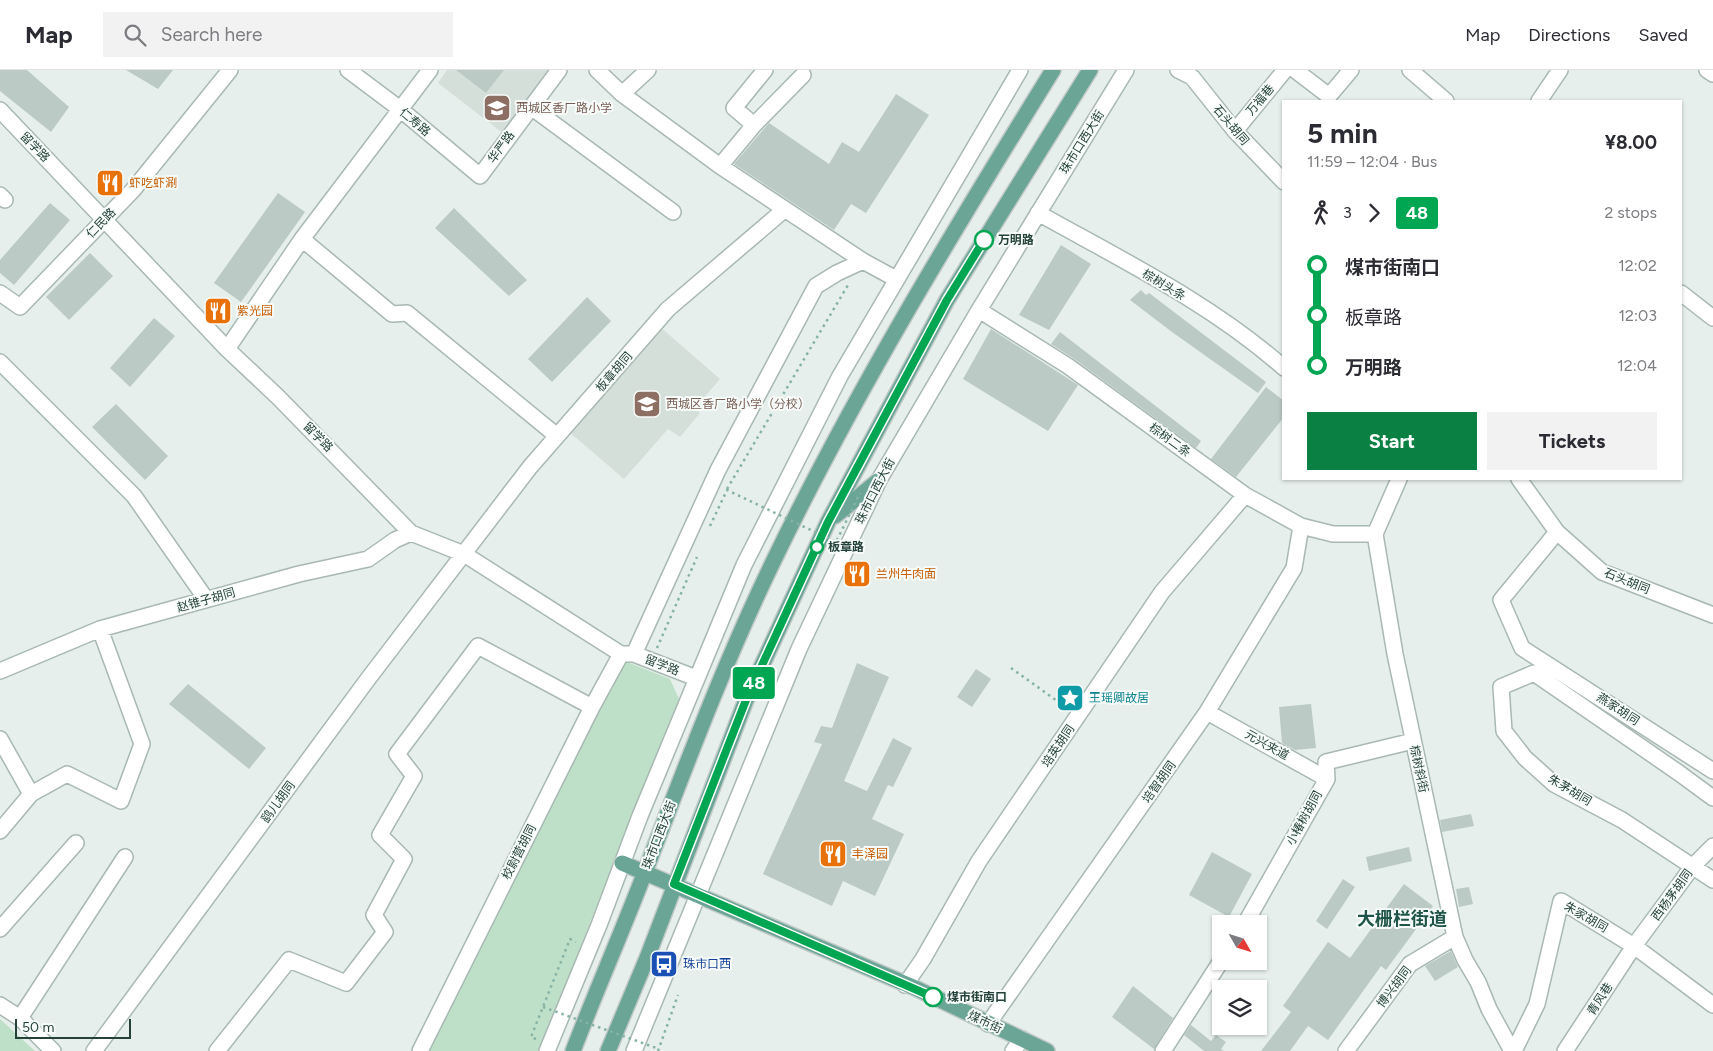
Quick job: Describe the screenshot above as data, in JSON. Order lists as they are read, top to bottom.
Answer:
{
  "streets": {
    "main road": ["珠市口西大街", "煤市街"],
    "street": [
      "万福巷",
      "仁寿路",
      "石头胡同",
      "留学路",
      "华严路",
      "仁民路",
      "棕树头条",
      "板章胡同",
      "棕树二条",
      "赵锥子胡同",
      "燕家胡同",
      "元兴夹道",
      "培英胡同",
      "棕树斜街",
      "培智胡同",
      "朱茅胡同",
      "鹞儿胡同",
      "小椿树胡同",
      "校尉营胡同",
      "西杨茅胡同",
      "朱家胡同",
      "博兴胡同",
      "青风巷"
    ]
  },
  "crossings": [
    ["万福巷", "石头胡同"],
    ["仁寿路", "华严路"],
    ["石头胡同", "燕家胡同"],
    ["珠市口西大街", "留学路"],
    ["珠市口西大街", "棕树头条"],
    ["珠市口西大街", "棕树二条"],
    ["珠市口西大街", "煤市街"],
    ["留学路", "仁民路"],
    ["留学路", "板章胡同"],
    ["留学路", "赵锥子胡同"],
    ["留学路", "鹞儿胡同"],
    ["留学路", "校尉营胡同"],
    ["板章胡同", "鹞儿胡同"],
    ["棕树二条", "培英胡同"],
    ["棕树二条", "棕树斜街"],
    ["棕树二条", "培智胡同"],
    ["元兴夹道", "培智胡同"],
    ["元兴夹道", "小椿树胡同"],
    ["培英胡同", "煤市街"],
    ["棕树斜街", "小椿树胡同"],
    ["棕树斜街", "朱家胡同"],
    ["棕树斜街", "博兴胡同"],
    ["培智胡同", "煤市街"],
    ["朱茅胡同", "西杨茅胡同"],
    ["西杨茅胡同", "朱家胡同"],
    ["西杨茅胡同", "青风巷"],
    ["朱家胡同", "青风巷"]
  ],
  "districts": ["大栅栏街道"],
  "places": {
    "school or university": ["西城区香厂路小学", "西城区香厂路小学（分校）"],
    "restaurant": [
      "虾吃虾涮",
      "紫光园",
      "兰州牛肉面",
      "丰泽园"
    ],
    "other": ["万明路", "板章路", "煤市街南口"],
    "place": ["王瑶卿故居"],
    "bus stop": ["珠市口西"]
  },
  "lines": ["bus line 48"],
  "scale_bar": "50 m",
  "north": "bottom right",
  "page": {
    "header": "Map",
    "search": "Search here",
    "nav": ["Map", "Directions", "Saved"],
    "on_map": "48",
    "heading": ["5 min", "11:59 – 12:04 · Bus", "¥8.00"],
    "legs": ["3", "48", "2 stops"],
    "list": [
      {
        "name": "煤市街南口",
        "value": "12:02"
      },
      {
        "name": "板章路",
        "value": "12:03"
      },
      {
        "name": "万明路",
        "value": "12:04"
      }
    ],
    "buttons": ["Start", "Tickets"],
    "scale": "50 m"
  }
}
